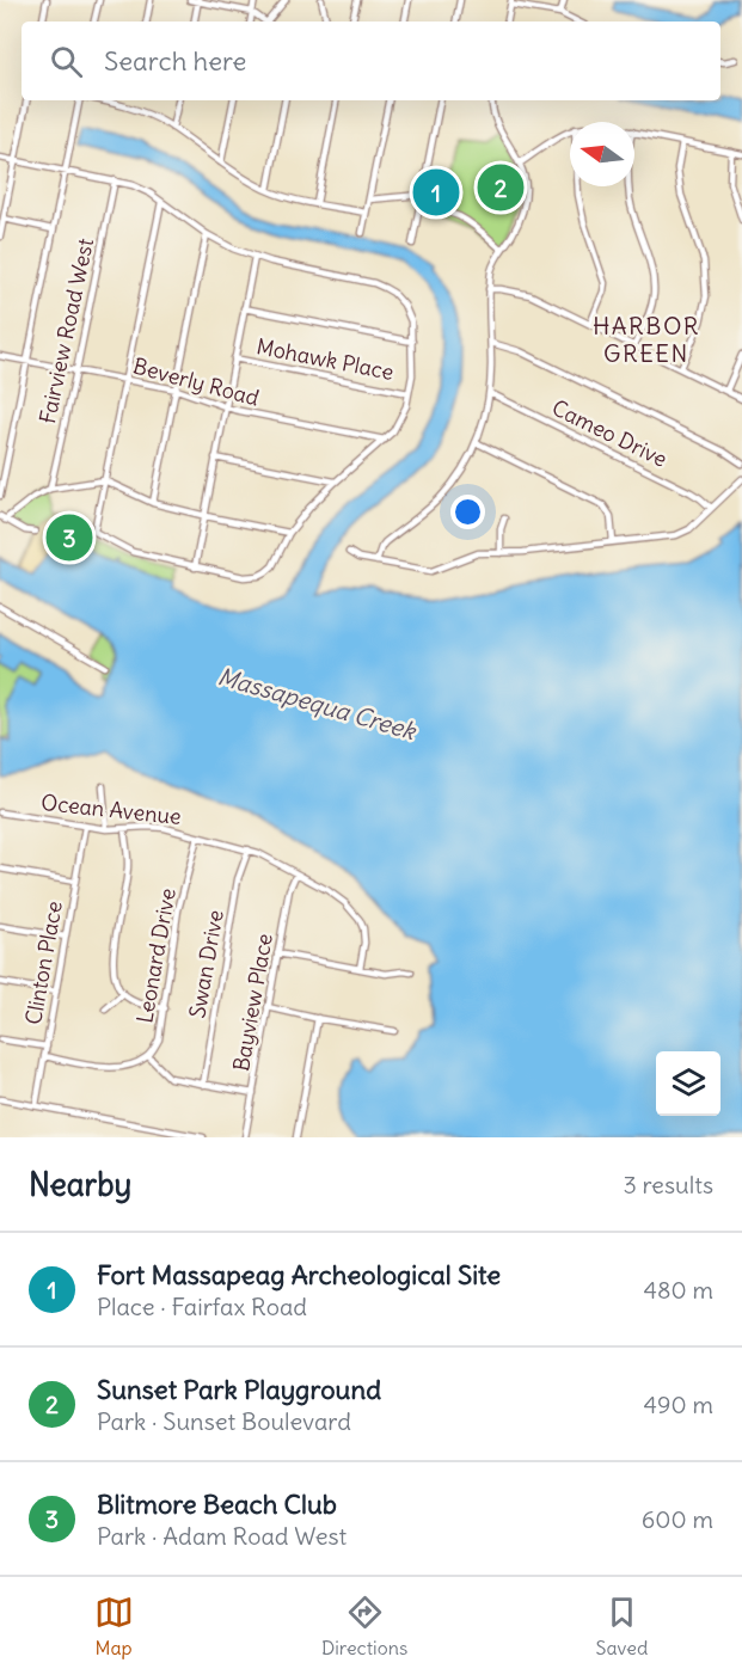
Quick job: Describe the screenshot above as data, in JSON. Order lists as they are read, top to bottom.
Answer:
{
  "streets": {
    "street": [
      "Fairview Road West",
      "Mohawk Place",
      "Beverly Road",
      "Cameo Drive",
      "Ocean Avenue",
      "Leonard Drive",
      "Clinton Place",
      "Swan Drive",
      "Bayview Place"
    ]
  },
  "crossings": [
    ["Fairview Road West", "Beverly Road"],
    ["Ocean Avenue", "Leonard Drive"],
    ["Ocean Avenue", "Clinton Place"],
    ["Ocean Avenue", "Swan Drive"],
    ["Ocean Avenue", "Bayview Place"],
    ["Leonard Drive", "Clinton Place"]
  ],
  "districts": ["HARBOR GREEN"],
  "water": ["Massapequa Creek"],
  "north": "left",
  "page": {
    "search": "Search here",
    "pins": ["2", "1", "3"],
    "heading": ["Nearby", "3 results"],
    "list": [
      {
        "mark": "1",
        "name": "Fort Massapeag Archeological Site",
        "note": "Place · Fairfax Road",
        "value": "480 m"
      },
      {
        "mark": "2",
        "name": "Sunset Park Playground",
        "note": "Park · Sunset Boulevard",
        "value": "490 m"
      },
      {
        "mark": "3",
        "name": "Blitmore Beach Club",
        "note": "Park · Adam Road West",
        "value": "600 m"
      }
    ],
    "nav": ["Map", "Directions", "Saved"]
  }
}
